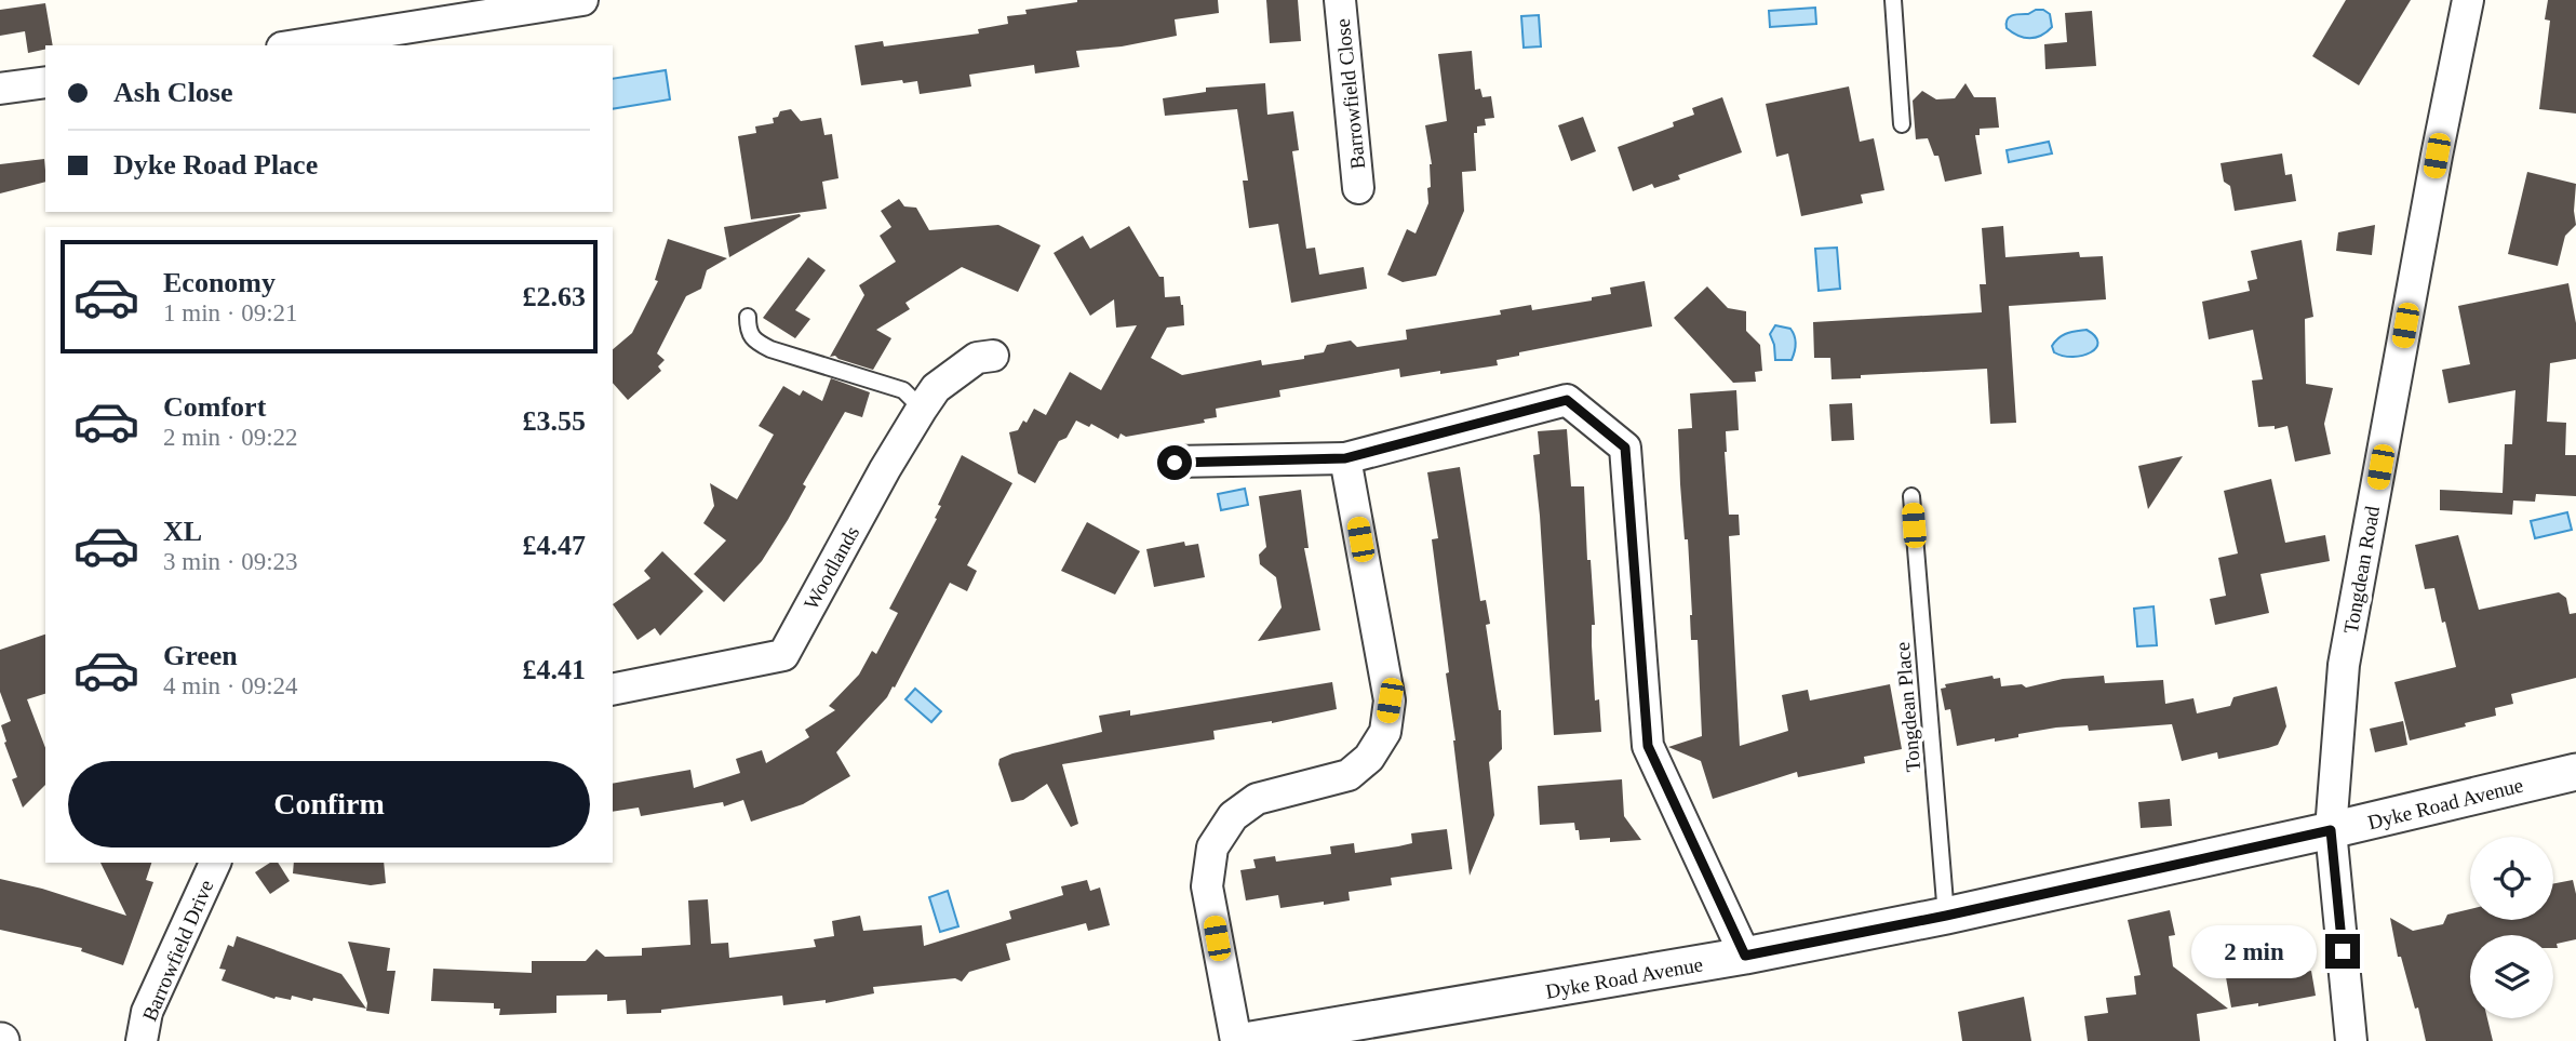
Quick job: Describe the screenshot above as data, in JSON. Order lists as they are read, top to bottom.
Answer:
{
  "streets": {
    "street": [
      "Barrowfield Close",
      "Woodlands",
      "Tongdean Road",
      "Dyke Road Avenue",
      "Barrowfield Drive"
    ],
    "lane": ["Tongdean Place"]
  },
  "crossings": [
    ["Tongdean Road", "Dyke Road Avenue"],
    ["Tongdean Place", "Dyke Road Avenue"]
  ],
  "page": {
    "banner": ["Ash Close", "Dyke Road Place"],
    "list": [
      {
        "name": "Economy",
        "note": "1 min · 09:21",
        "value": "£2.63"
      },
      {
        "name": "Comfort",
        "note": "2 min · 09:22",
        "value": "£3.55"
      },
      {
        "name": "XL",
        "note": "3 min · 09:23",
        "value": "£4.47"
      },
      {
        "name": "Green",
        "note": "4 min · 09:24",
        "value": "£4.41"
      }
    ],
    "buttons": "Confirm",
    "bubble": "2 min"
  }
}
